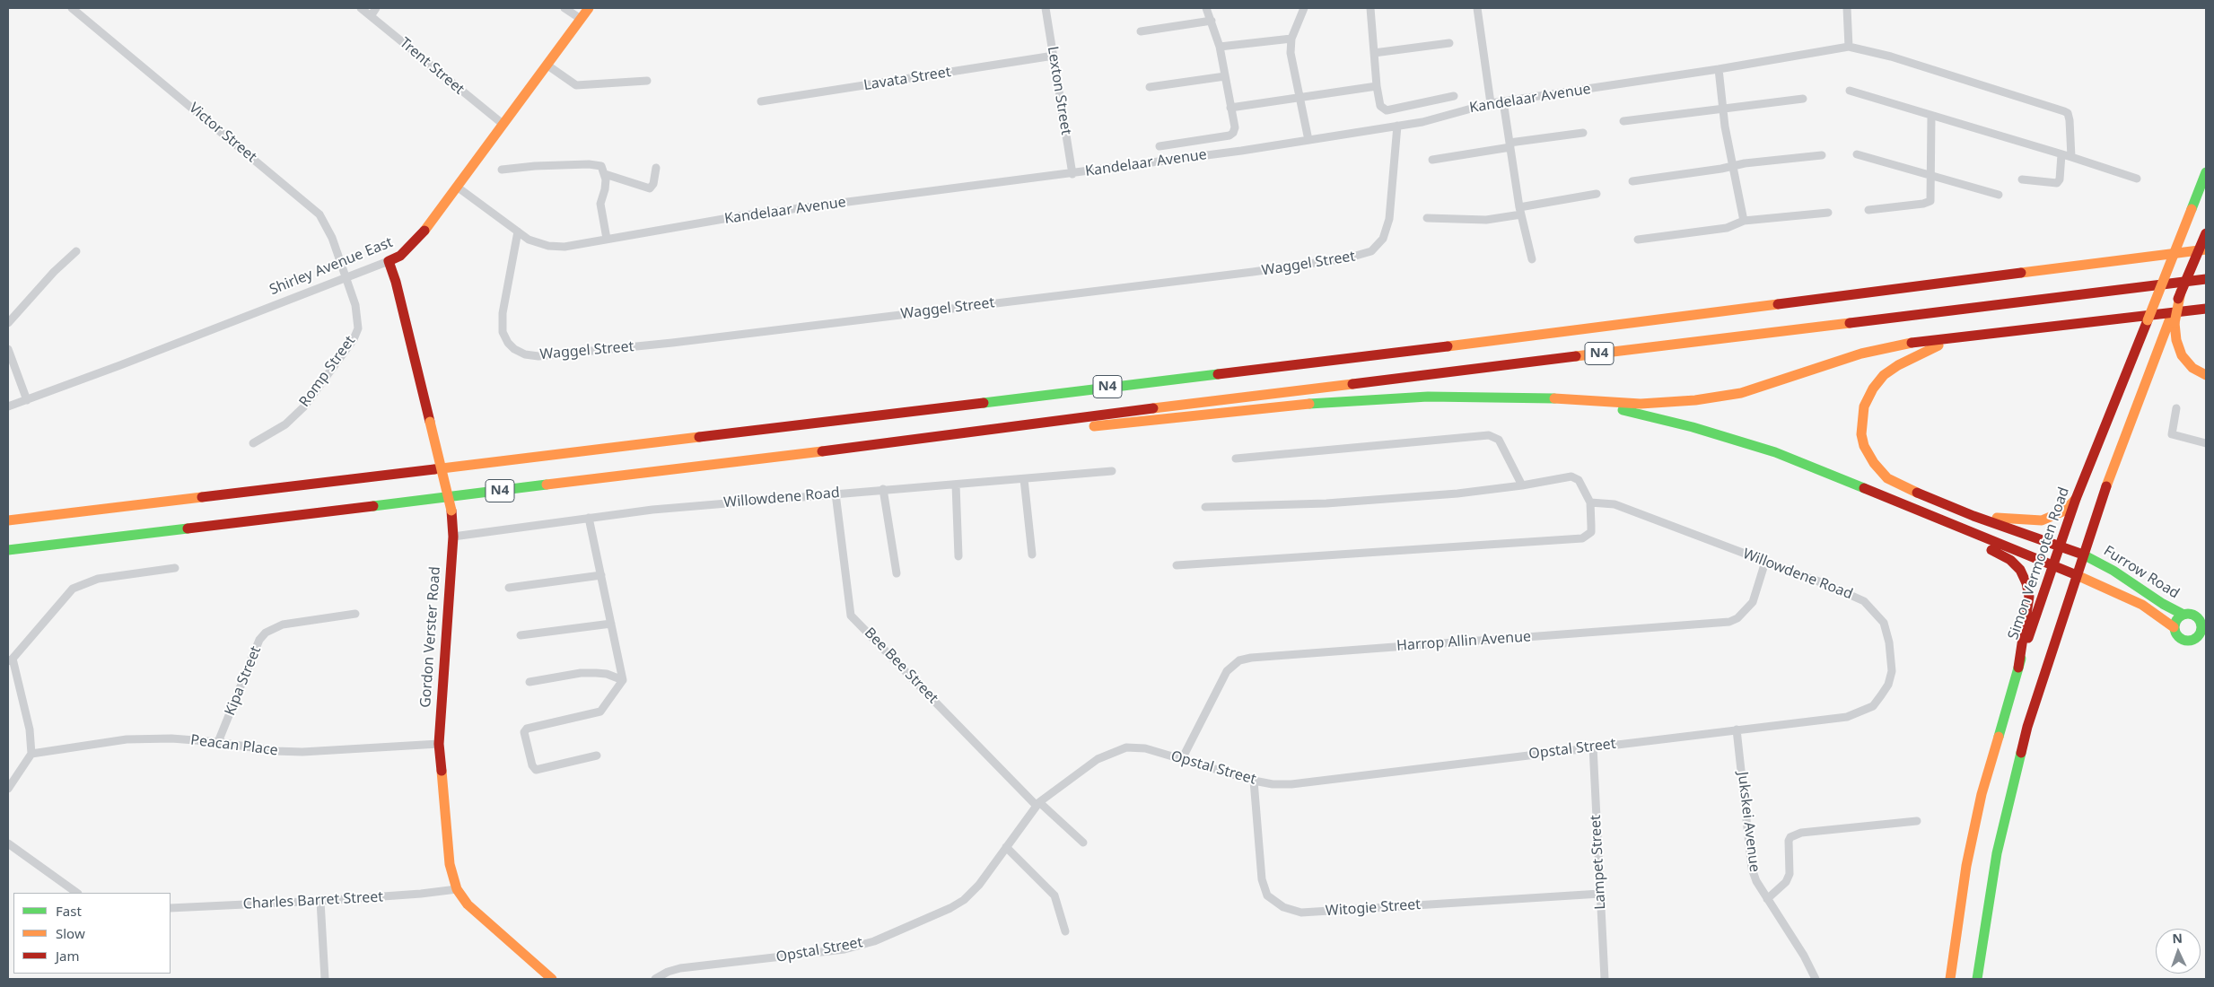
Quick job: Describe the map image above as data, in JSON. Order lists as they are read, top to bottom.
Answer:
{
  "streets": {
    "main road": [
      "Shirley Avenue East",
      "N4",
      "Simon Vermooten Road",
      "Furrow Road",
      "Gordon Verster Road"
    ],
    "street": [
      "Trent Street",
      "Lavata Street",
      "Lexton Street",
      "Kandelaar Avenue",
      "Victor Street",
      "Waggel Street",
      "Romp Street",
      "Willowdene Road",
      "Harrop Allin Avenue",
      "Bee Bee Street",
      "Kipa Street",
      "Peacan Place",
      "Opstal Street",
      "Jukskei Avenue",
      "Lampet Street",
      "Charles Barret Street",
      "Witogie Street"
    ]
  },
  "crossings": [
    ["Trent Street", "Shirley Avenue East"],
    ["Lavata Street", "Lexton Street"],
    ["Lexton Street", "Kandelaar Avenue"],
    ["Kandelaar Avenue", "Waggel Street"],
    ["Kandelaar Avenue", "Shirley Avenue East"],
    ["Victor Street", "Shirley Avenue East"],
    ["Victor Street", "Romp Street"],
    ["Shirley Avenue East", "Romp Street"],
    ["Shirley Avenue East", "Gordon Verster Road"],
    ["Willowdene Road", "Gordon Verster Road"],
    ["Willowdene Road", "Harrop Allin Avenue"],
    ["Willowdene Road", "Bee Bee Street"],
    ["Willowdene Road", "Opstal Street"],
    ["Simon Vermooten Road", "Furrow Road"],
    ["Gordon Verster Road", "Peacan Place"],
    ["Gordon Verster Road", "Charles Barret Street"],
    ["Harrop Allin Avenue", "Opstal Street"],
    ["Bee Bee Street", "Opstal Street"],
    ["Kipa Street", "Peacan Place"],
    ["Opstal Street", "Jukskei Avenue"],
    ["Opstal Street", "Lampet Street"],
    ["Opstal Street", "Witogie Street"],
    ["Lampet Street", "Witogie Street"]
  ],
  "legend": ["Fast", "Slow", "Jam"],
  "north": "top"
}
